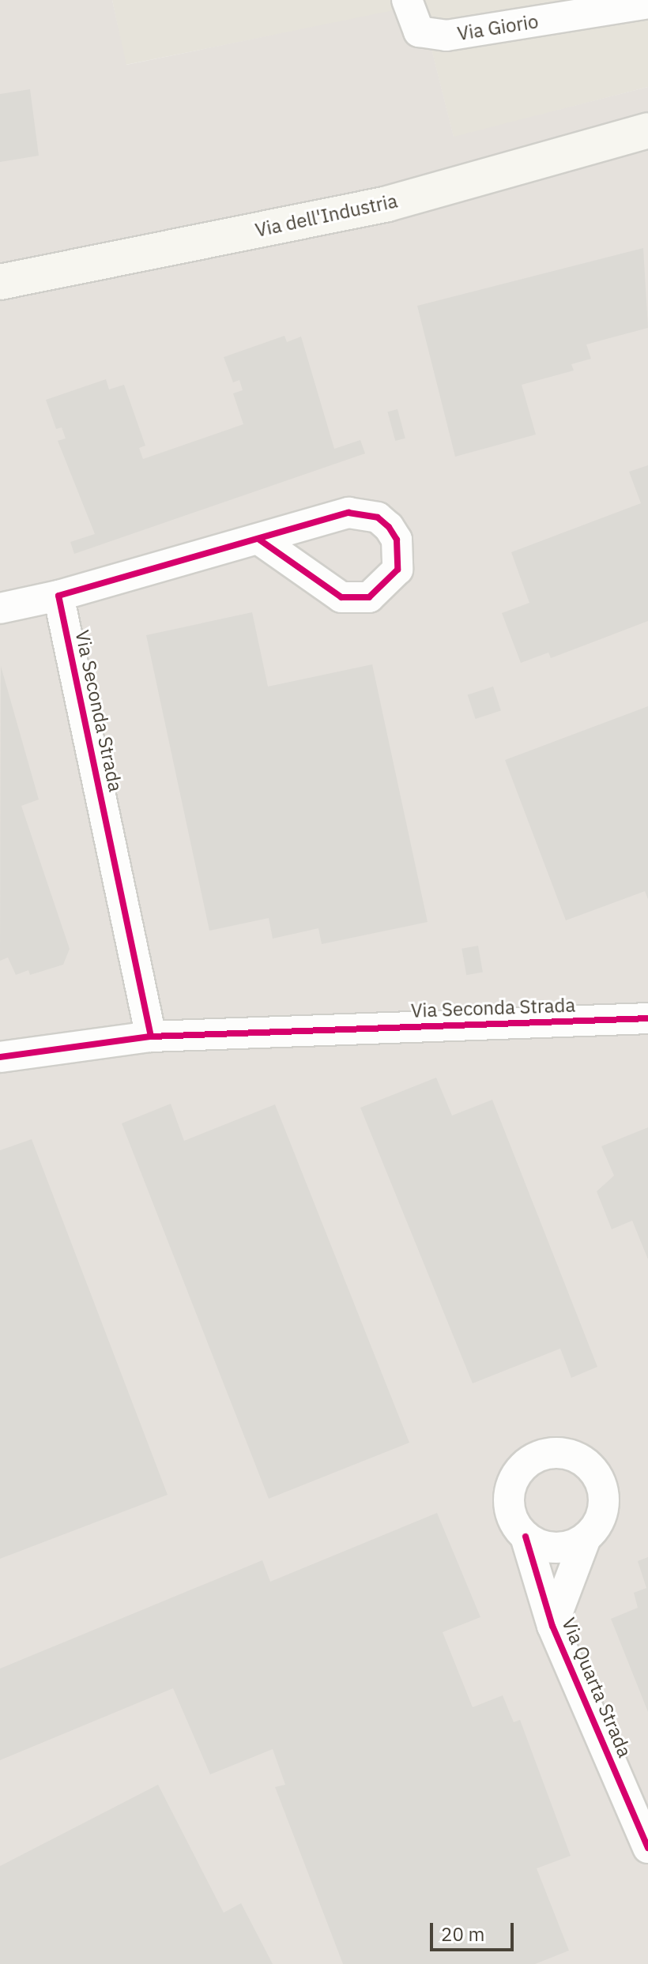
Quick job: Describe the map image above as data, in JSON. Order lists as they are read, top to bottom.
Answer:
{
  "streets": {
    "main road": ["Via dell'Industria"],
    "street": ["Via Giorio", "Via Seconda Strada", "Via Quarta Strada"]
  },
  "scale_bar": "20 m"
}
